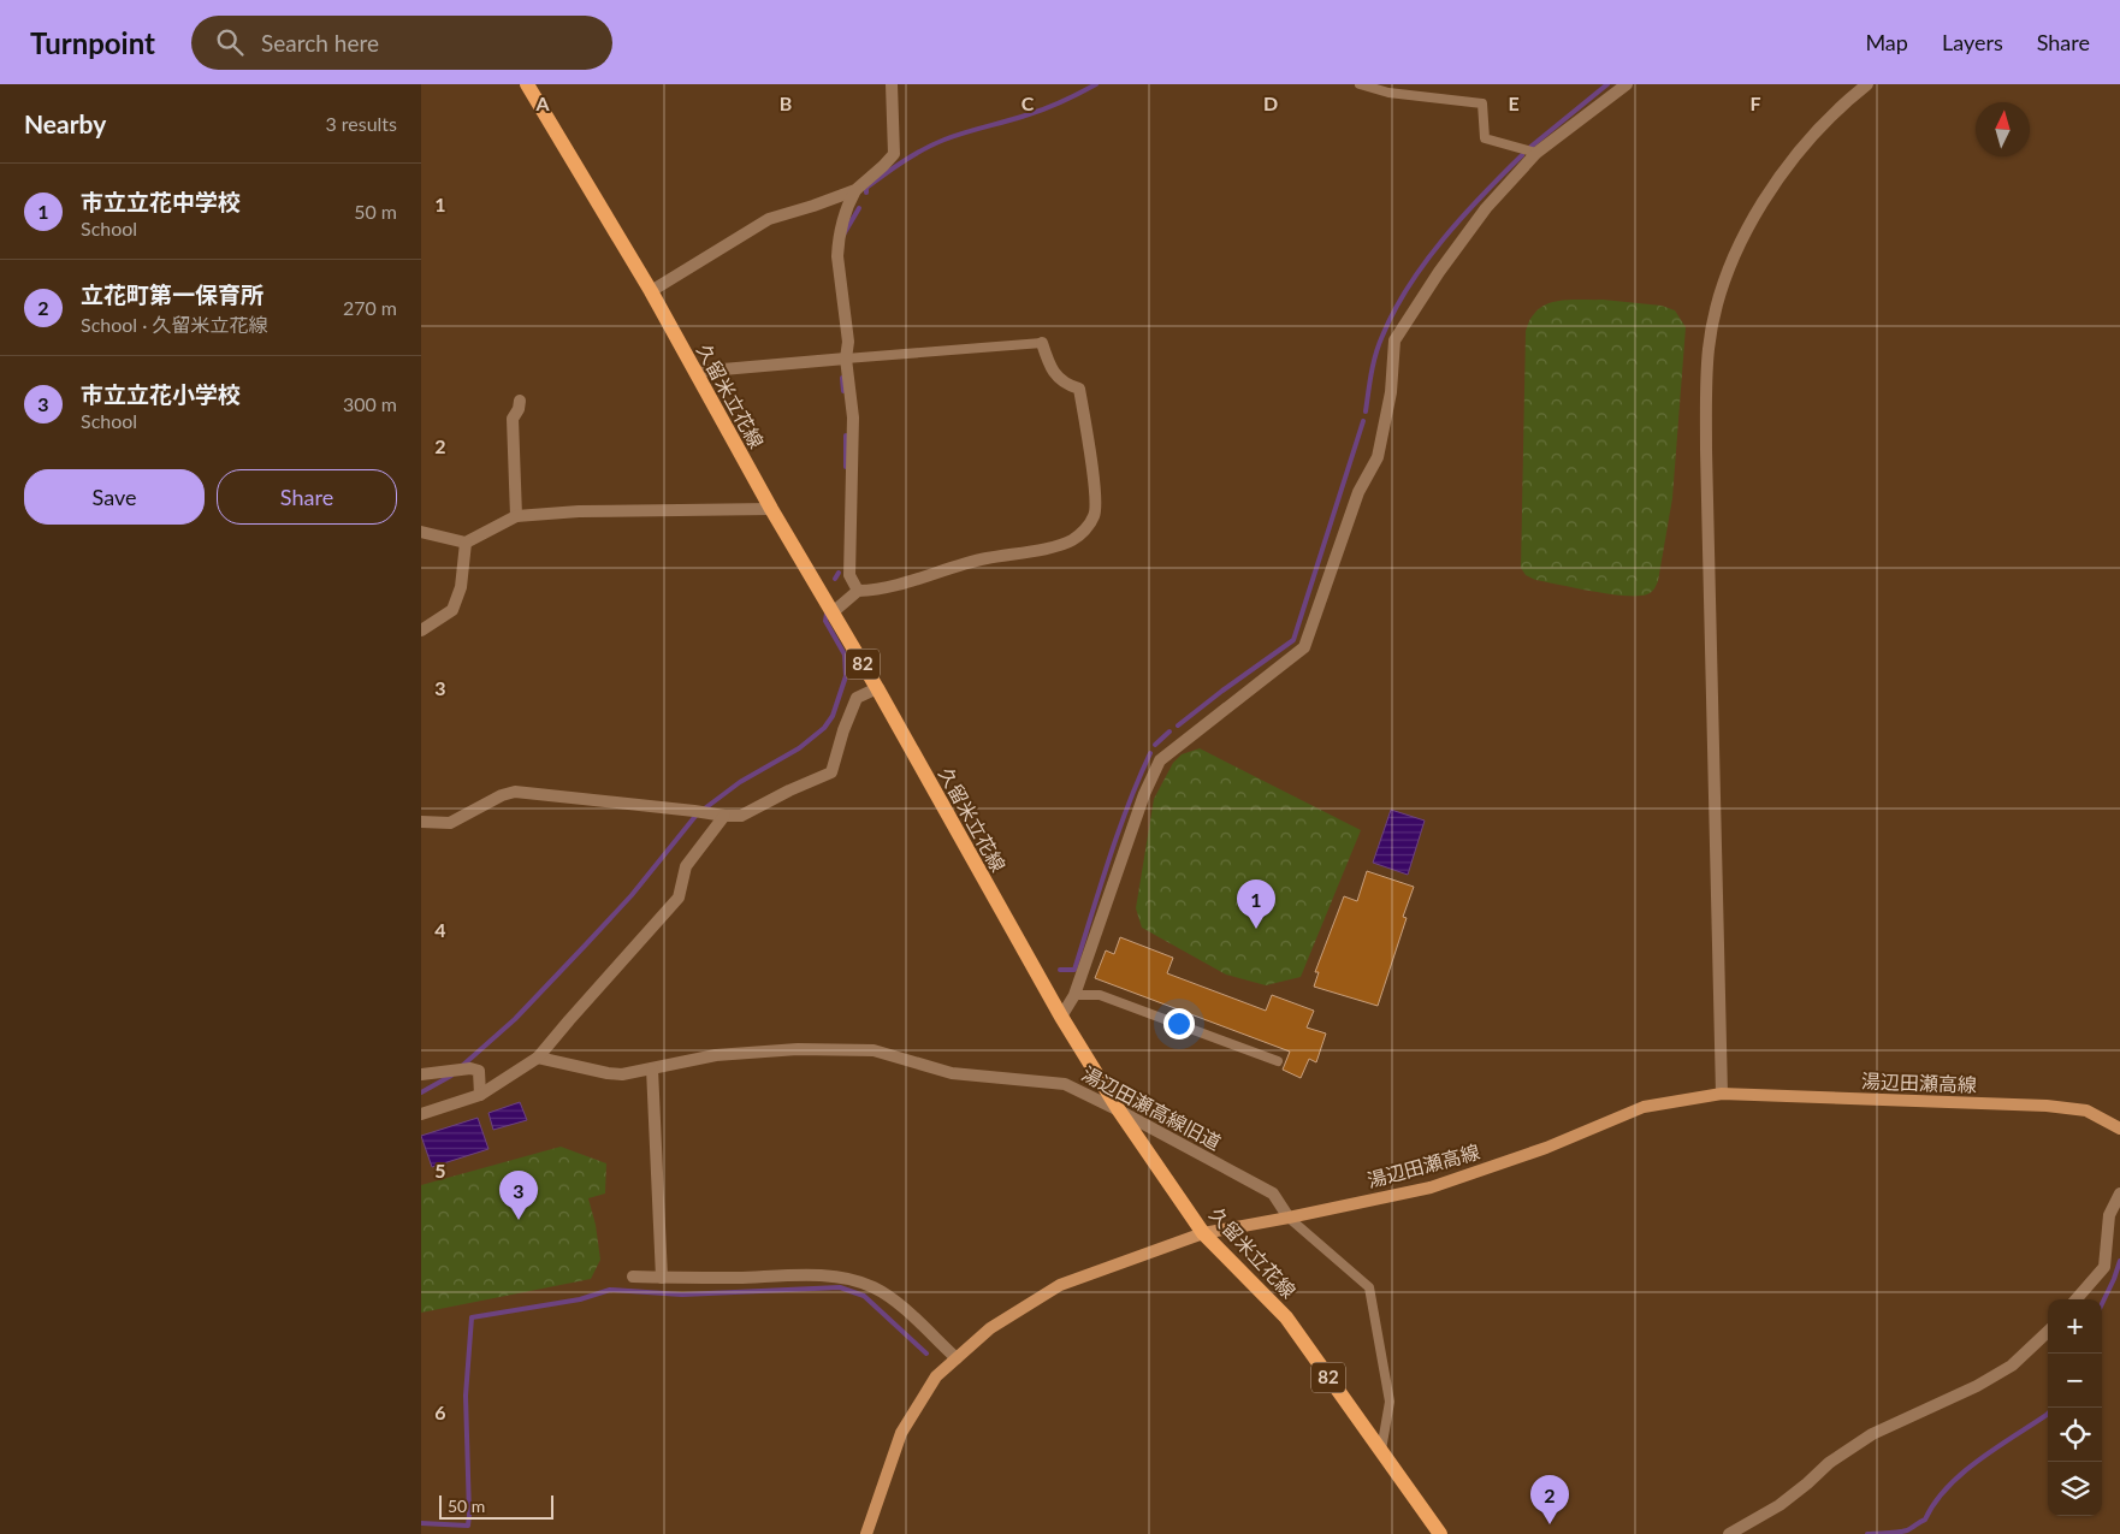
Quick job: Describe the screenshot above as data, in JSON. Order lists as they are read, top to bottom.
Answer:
{
  "streets": {
    "main road": ["久留米立花線", "82", "湯辺田瀬高線"],
    "street": ["湯辺田瀬高線旧道"]
  },
  "crossings": [
    ["久留米立花線", "湯辺田瀬高線"],
    ["久留米立花線", "湯辺田瀬高線旧道"],
    ["湯辺田瀬高線", "湯辺田瀬高線旧道"]
  ],
  "scale_bar": "50 m",
  "north": "top",
  "page": {
    "header": "Turnpoint",
    "search": "Search here",
    "nav": ["Map", "Layers", "Share"],
    "heading": ["Nearby", "3 results"],
    "list": [
      {
        "mark": "1",
        "name": "市立立花中学校",
        "note": "School",
        "value": "50 m"
      },
      {
        "mark": "2",
        "name": "立花町第一保育所",
        "note": "School · 久留米立花線",
        "value": "270 m"
      },
      {
        "mark": "3",
        "name": "市立立花小学校",
        "note": "School",
        "value": "300 m"
      }
    ],
    "buttons": ["Save", "Share"],
    "pins": ["1", "3", "2"],
    "map_buttons": ["+", "−"],
    "scale": "50 m"
  },
  "grid": {
    "columns": [
      "A",
      "B",
      "C",
      "D",
      "E",
      "F"
    ],
    "rows": [
      "1",
      "2",
      "3",
      "4",
      "5",
      "6"
    ]
  }
}
